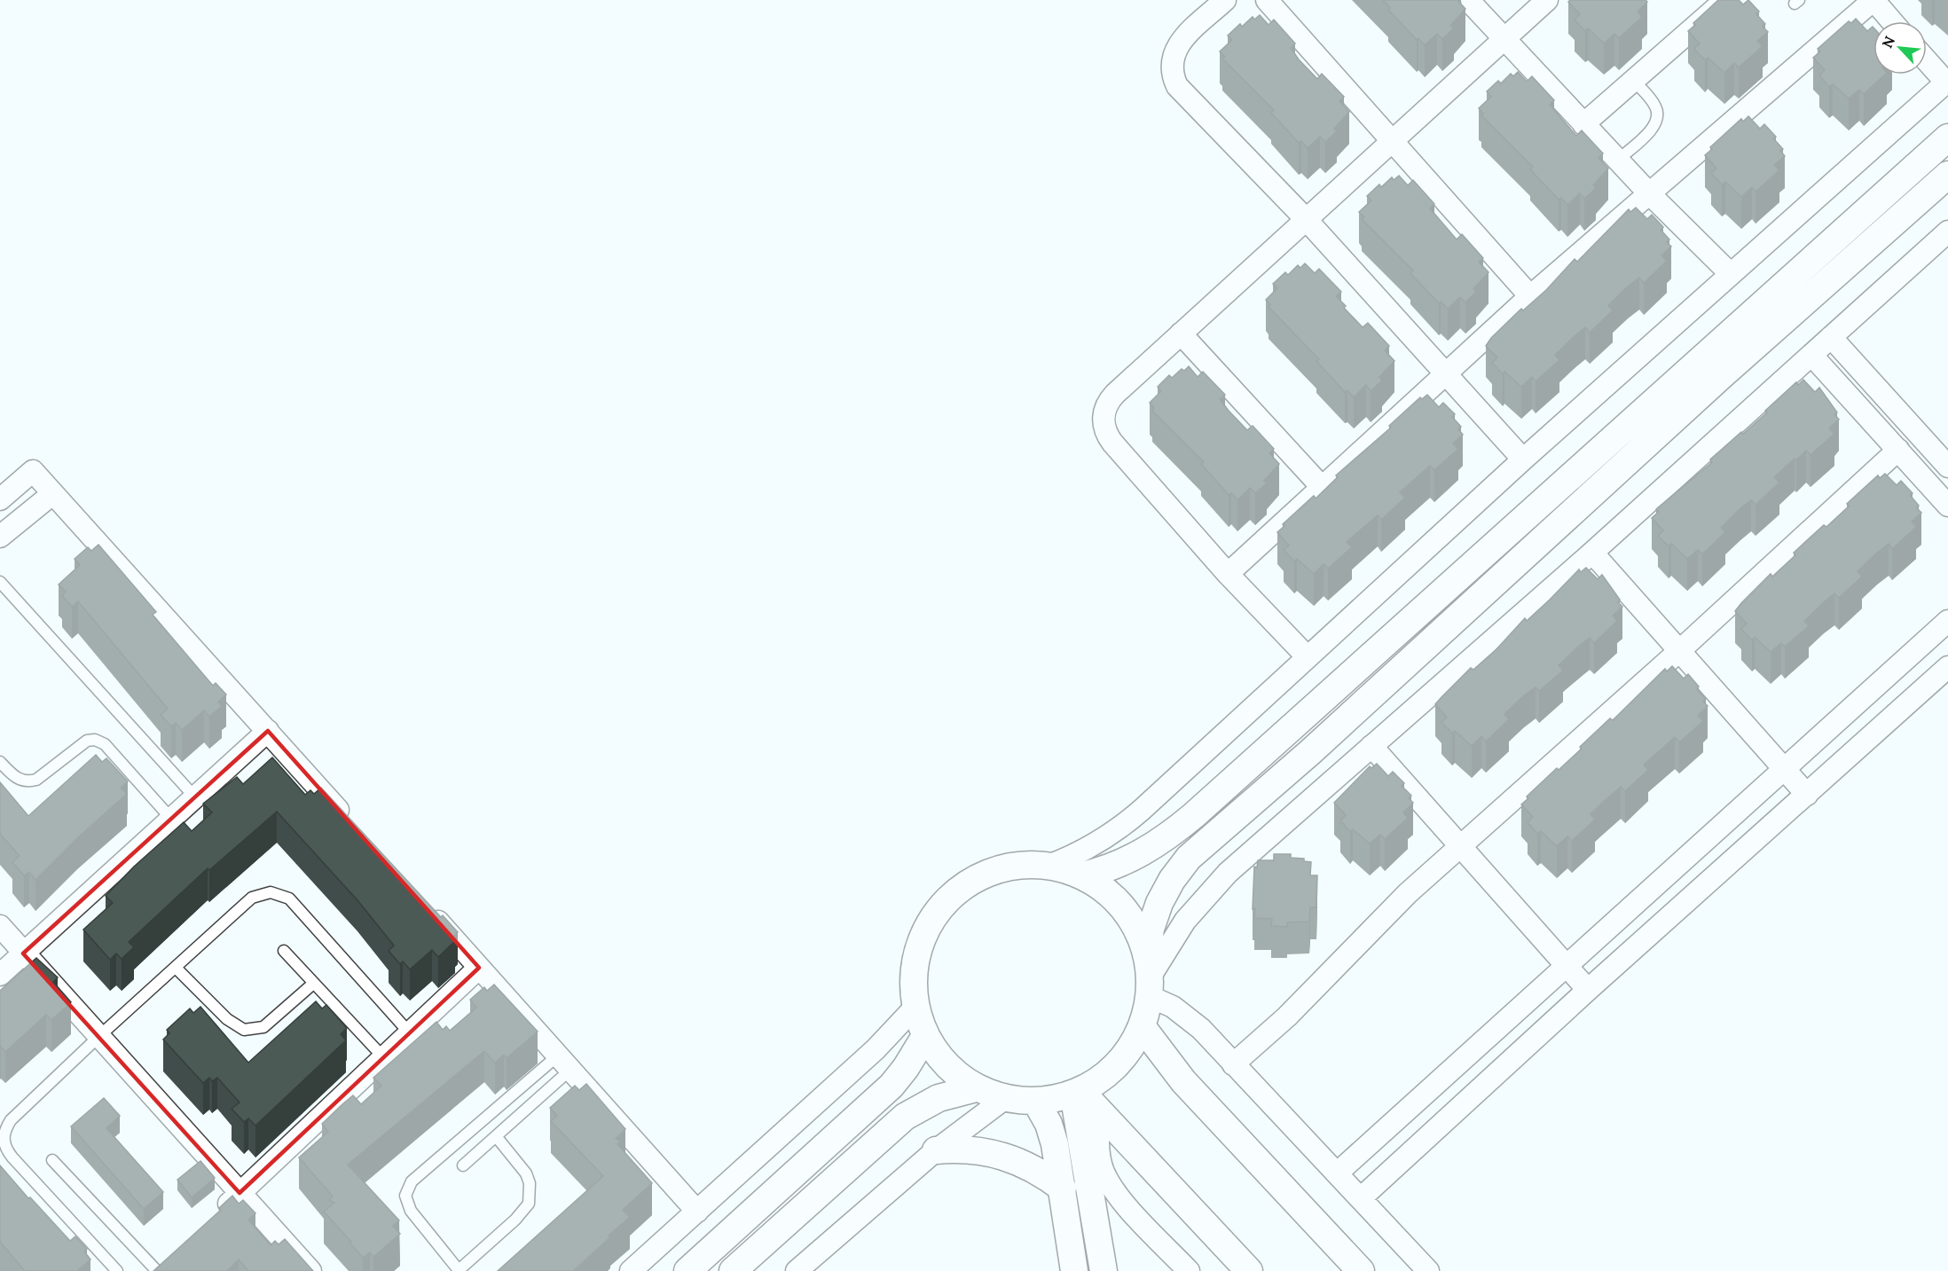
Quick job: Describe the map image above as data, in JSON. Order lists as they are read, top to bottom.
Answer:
{
  "north": "top left"
}
